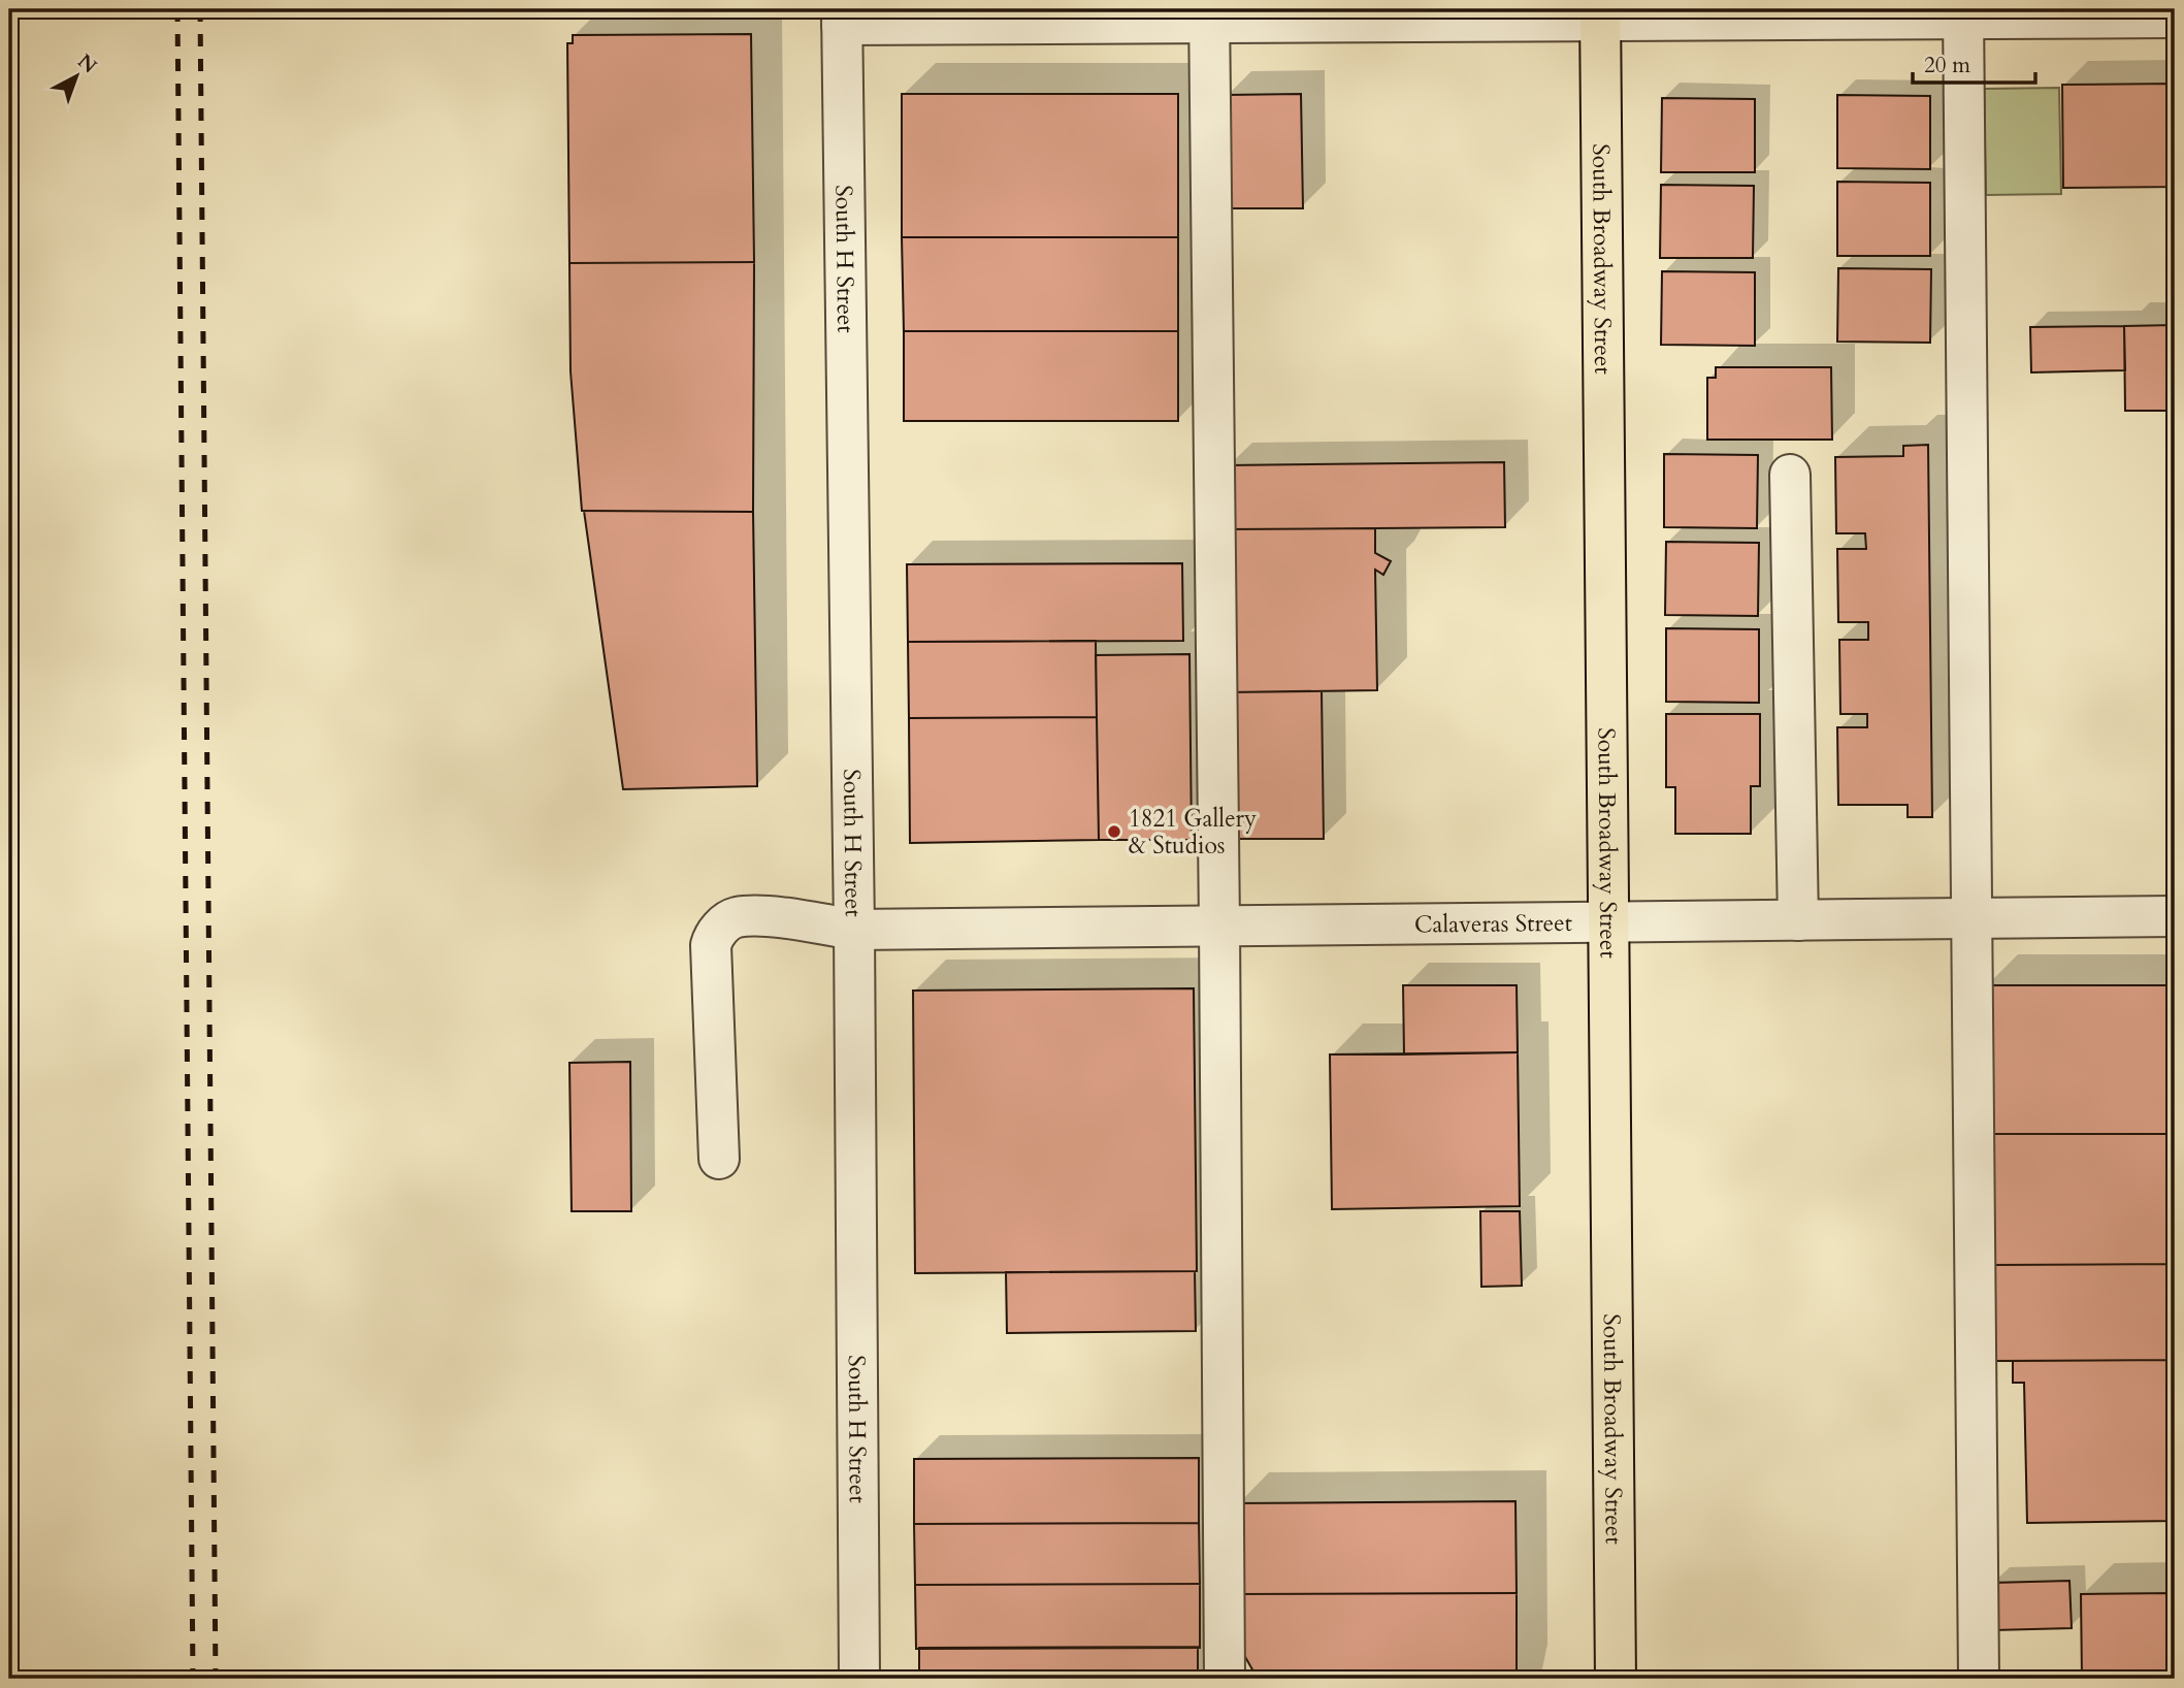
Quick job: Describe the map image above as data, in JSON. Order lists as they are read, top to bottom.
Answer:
{
  "streets": {
    "main road": ["South Broadway Street"],
    "street": ["South H Street", "Calaveras Street"]
  },
  "crossings": [
    ["South H Street", "Calaveras Street"],
    ["South Broadway Street", "Calaveras Street"]
  ],
  "places": ["1821 Gallery & Studios"],
  "scale_bar": "20 m",
  "north": "top right"
}
